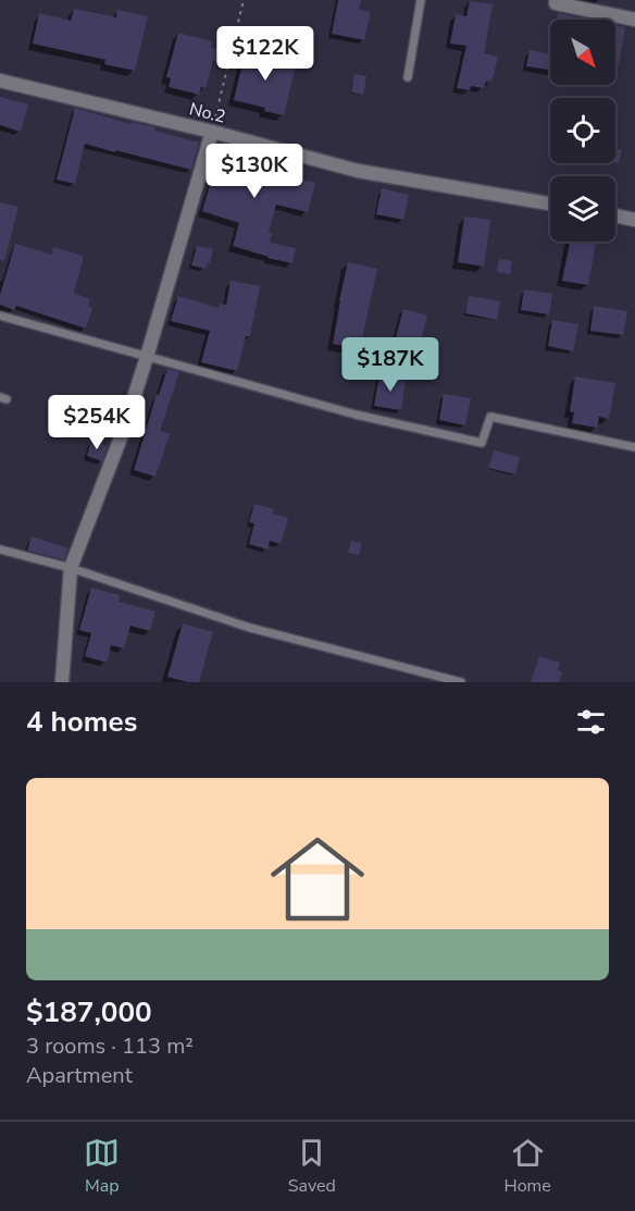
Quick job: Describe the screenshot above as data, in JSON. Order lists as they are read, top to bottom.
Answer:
{
  "streets": {
    "street": ["No.2"]
  },
  "north": "bottom right",
  "page": {
    "price": [
      "$122K",
      "$130K",
      "$187K",
      "$254K"
    ],
    "heading": "4 homes",
    "list": [
      {
        "name": "$187,000",
        "note": "3 rooms · 113 m² · Apartment"
      }
    ],
    "tabs": ["Map", "Saved", "Home"]
  }
}
